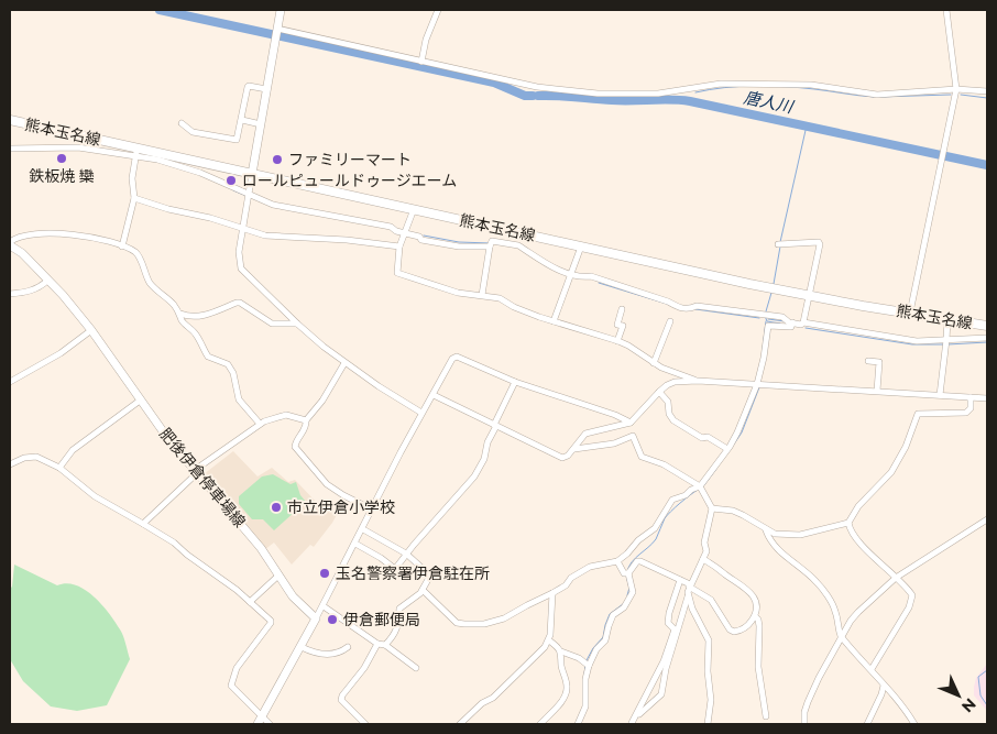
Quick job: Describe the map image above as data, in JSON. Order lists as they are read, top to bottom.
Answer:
{
  "streets": {
    "main road": ["熊本玉名線", "肥後伊倉停車場線"]
  },
  "water": ["唐人川"],
  "places": [
    "鉄板焼 欒",
    "ファミリーマート",
    "ロールピュールドゥージエーム",
    "市立伊倉小学校",
    "玉名警察署伊倉駐在所",
    "伊倉郵便局"
  ],
  "north": "bottom right"
}
